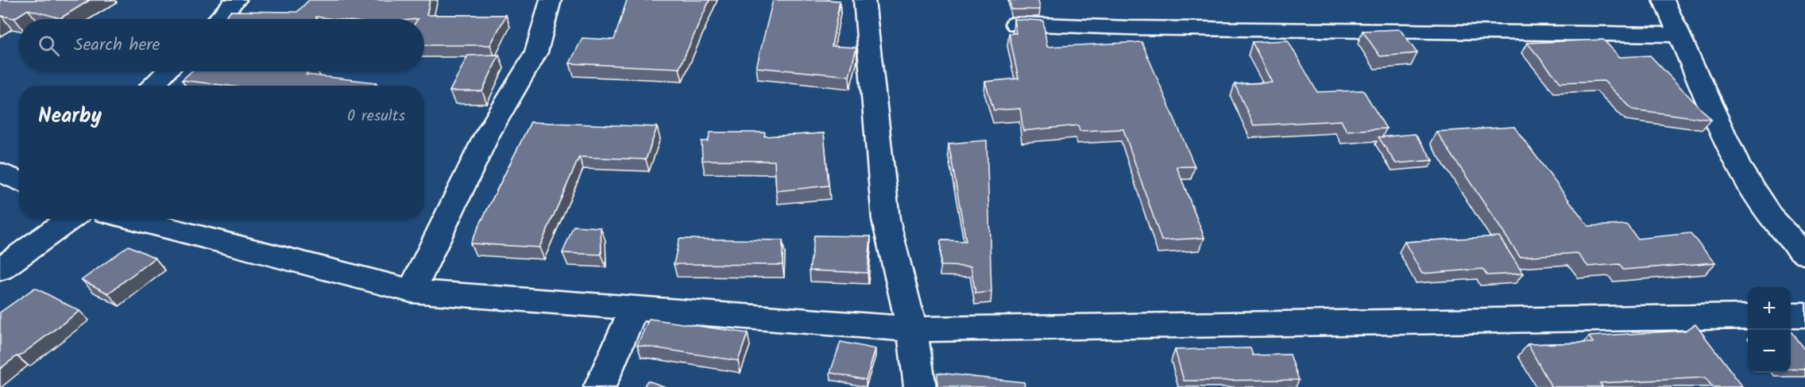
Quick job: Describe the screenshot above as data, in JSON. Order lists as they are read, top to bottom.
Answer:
{
  "page": {
    "search": "Search here",
    "heading": ["Nearby", "0 results"],
    "map_buttons": ["+", "−"]
  }
}
